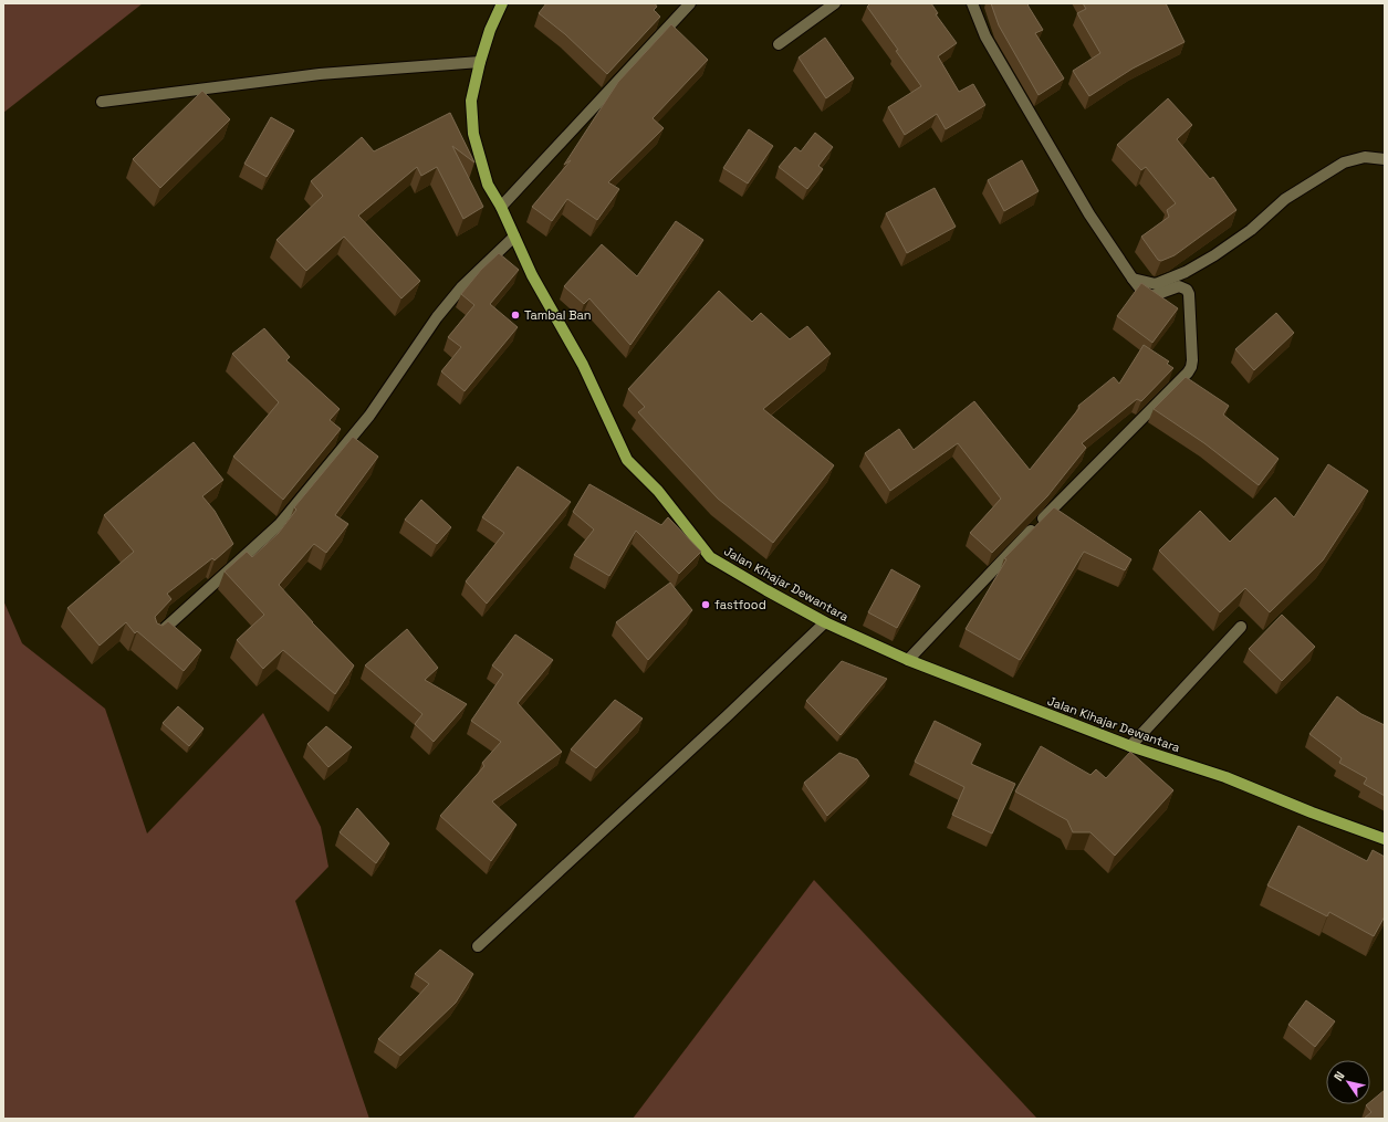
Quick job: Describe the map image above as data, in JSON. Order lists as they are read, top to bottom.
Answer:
{
  "streets": {
    "main road": ["Jalan Kihajar Dewantara"]
  },
  "places": ["Tambal Ban", "fastfood"],
  "north": "top left"
}
